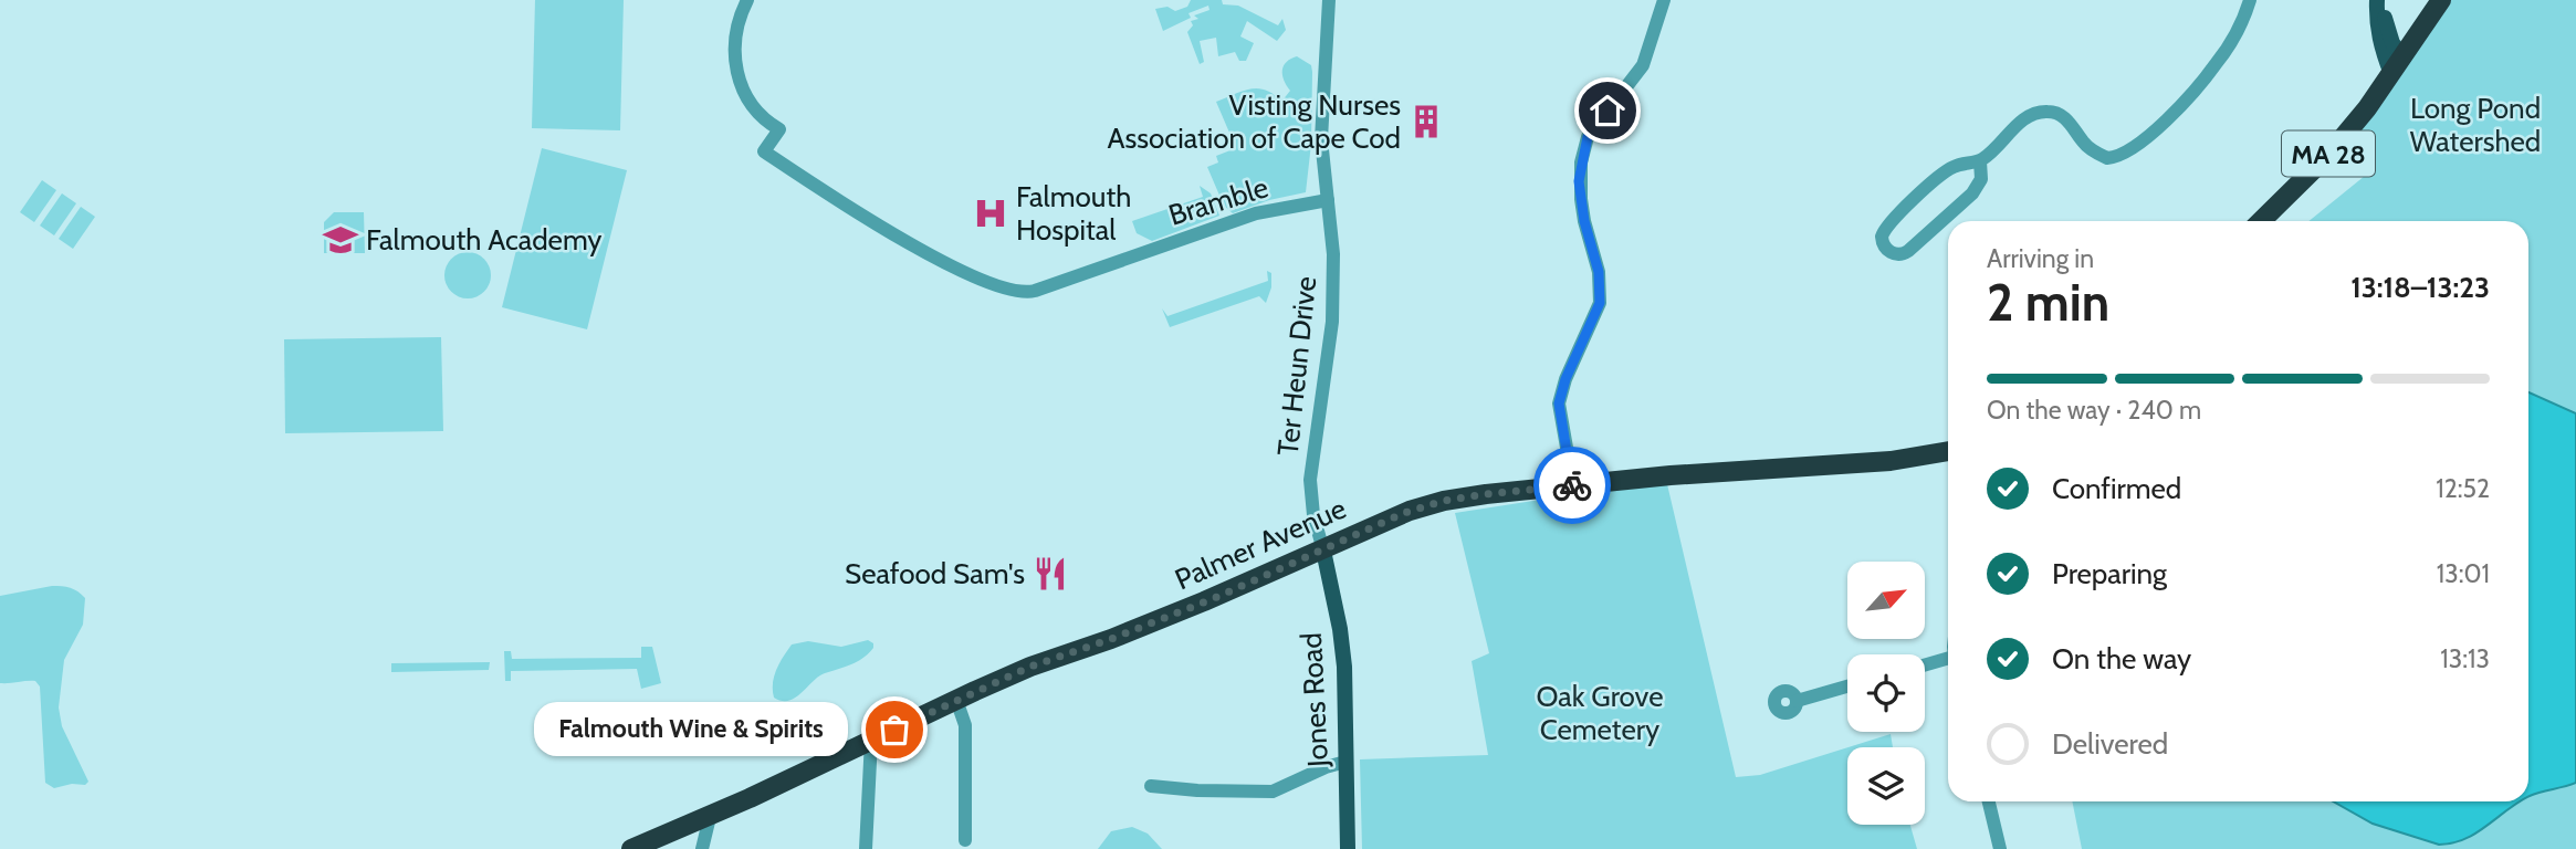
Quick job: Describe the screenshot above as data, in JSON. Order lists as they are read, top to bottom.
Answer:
{
  "streets": {
    "highway": ["MA 28", "Palmer Avenue"],
    "main road": ["Jones Road"],
    "street": ["Bramble", "Ter Heun Drive"]
  },
  "crossings": [
    ["Bramble", "Ter Heun Drive"],
    ["Ter Heun Drive", "Palmer Avenue"],
    ["Ter Heun Drive", "Jones Road"],
    ["Palmer Avenue", "Jones Road"]
  ],
  "parks": ["Long Pond Watershed", "Oak Grove Cemetery"],
  "places": {
    "building": ["Visting Nurses Association of Cape Cod"],
    "hospital": ["Falmouth Hospital"],
    "school or university": ["Falmouth Academy"],
    "restaurant": ["Seafood Sam's"],
    "other": ["Falmouth Wine & Spirits"]
  },
  "north": "top right",
  "page": {
    "heading": ["2 min", "Arriving in", "13:18–13:23"],
    "bar": "On the way · 240 m",
    "list": [
      ["Confirmed", "12:52"],
      ["Preparing", "13:01"],
      ["On the way", "13:13"],
      "Delivered"
    ],
    "bubble": "Falmouth Wine & Spirits"
  }
}
